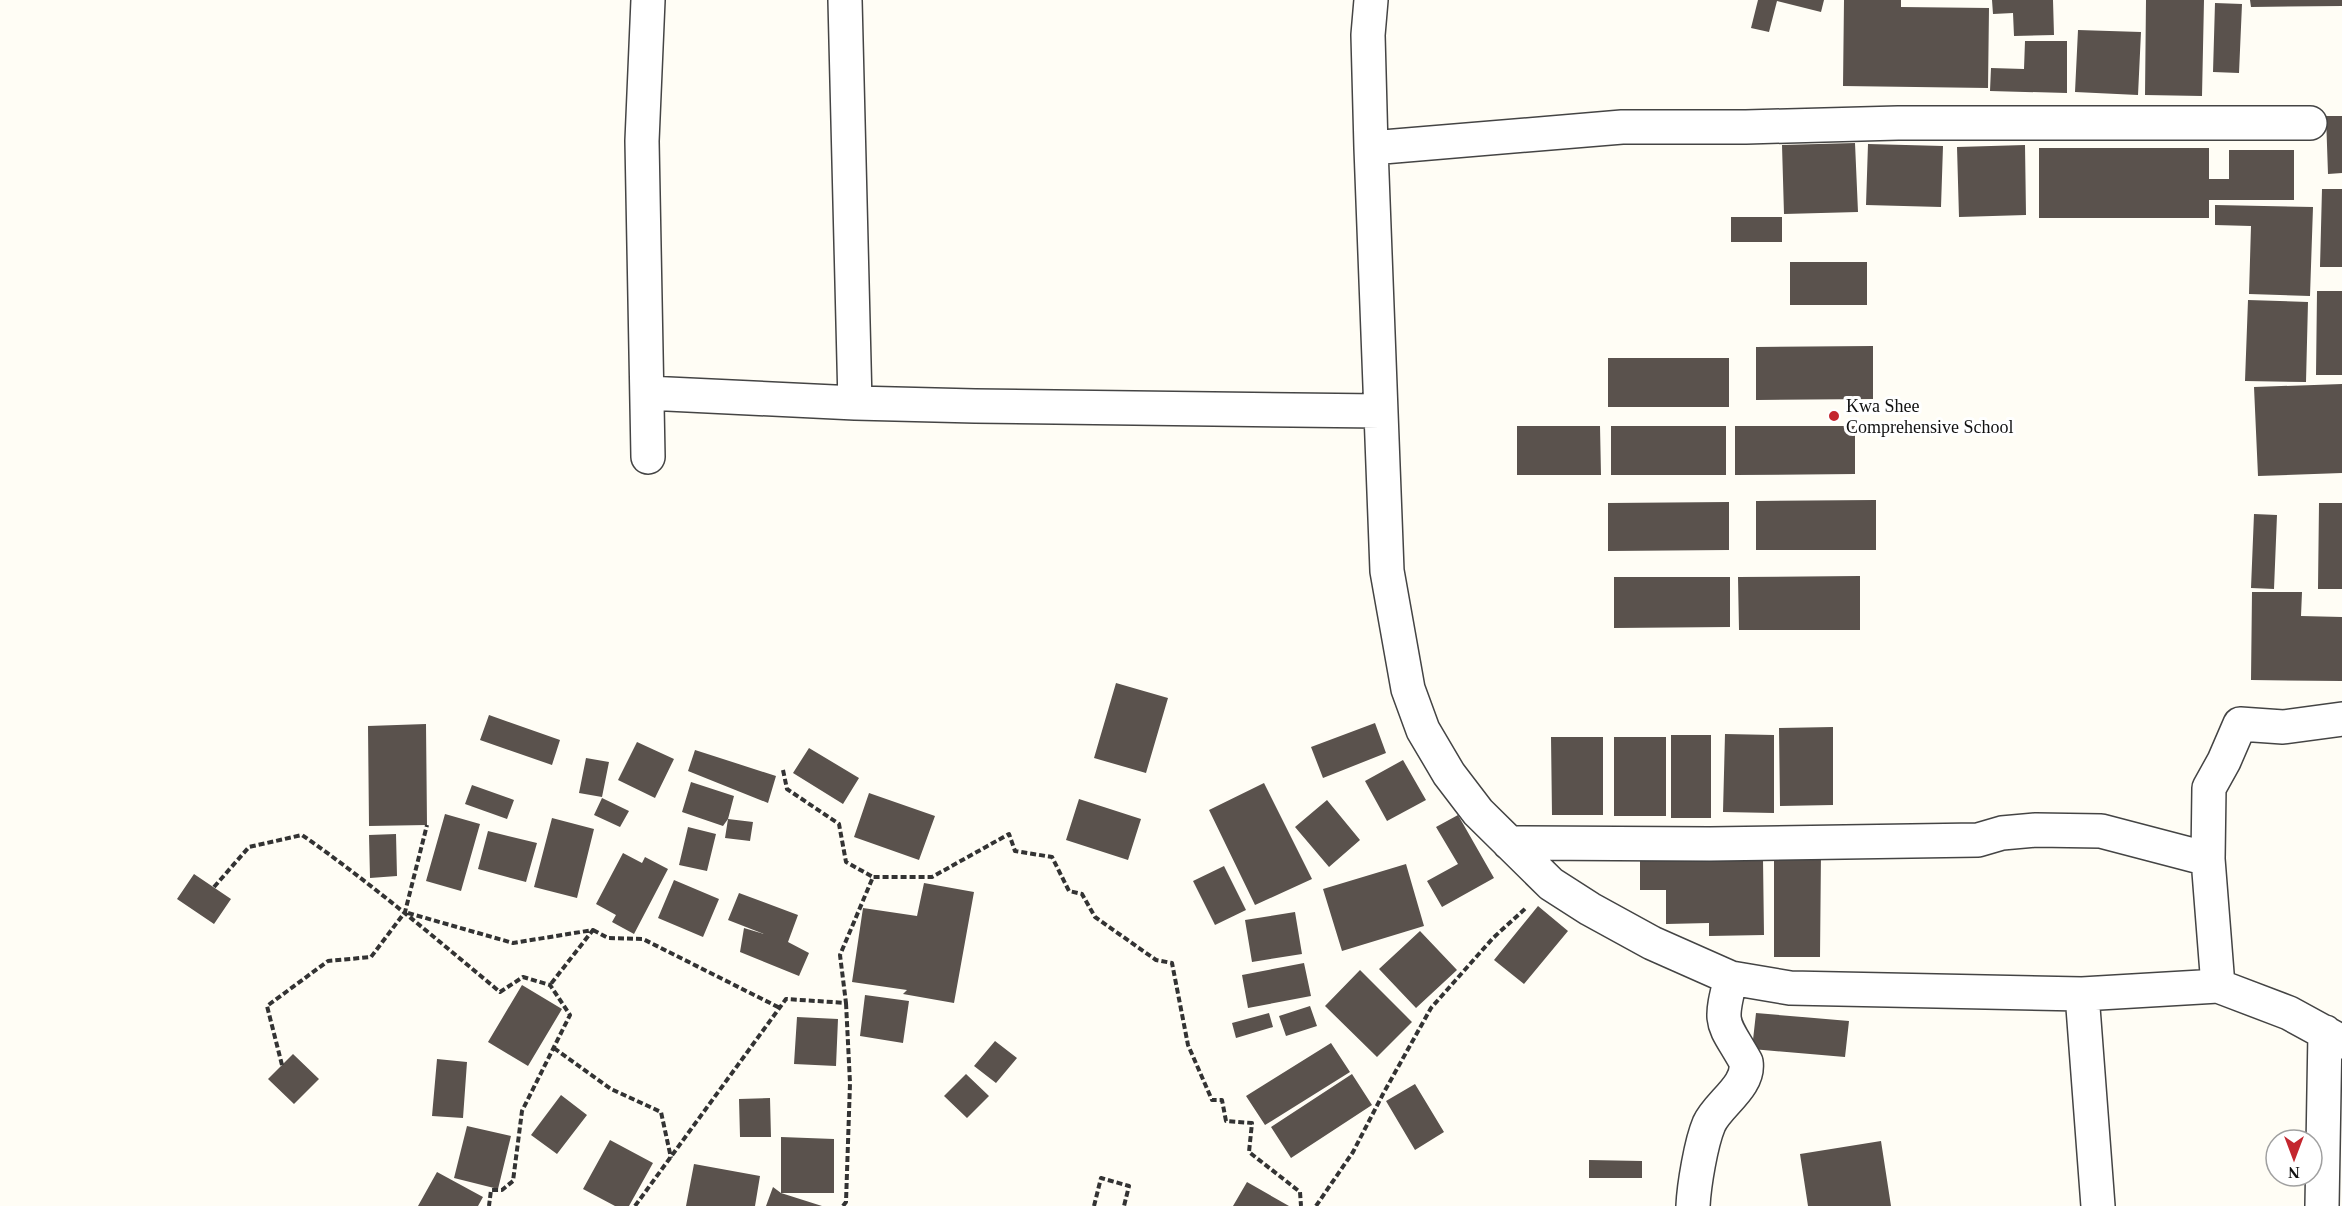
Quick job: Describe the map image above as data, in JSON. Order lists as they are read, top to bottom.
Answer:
{
  "places": ["Kwa Shee Comprehensive School"],
  "north": "bottom"
}
